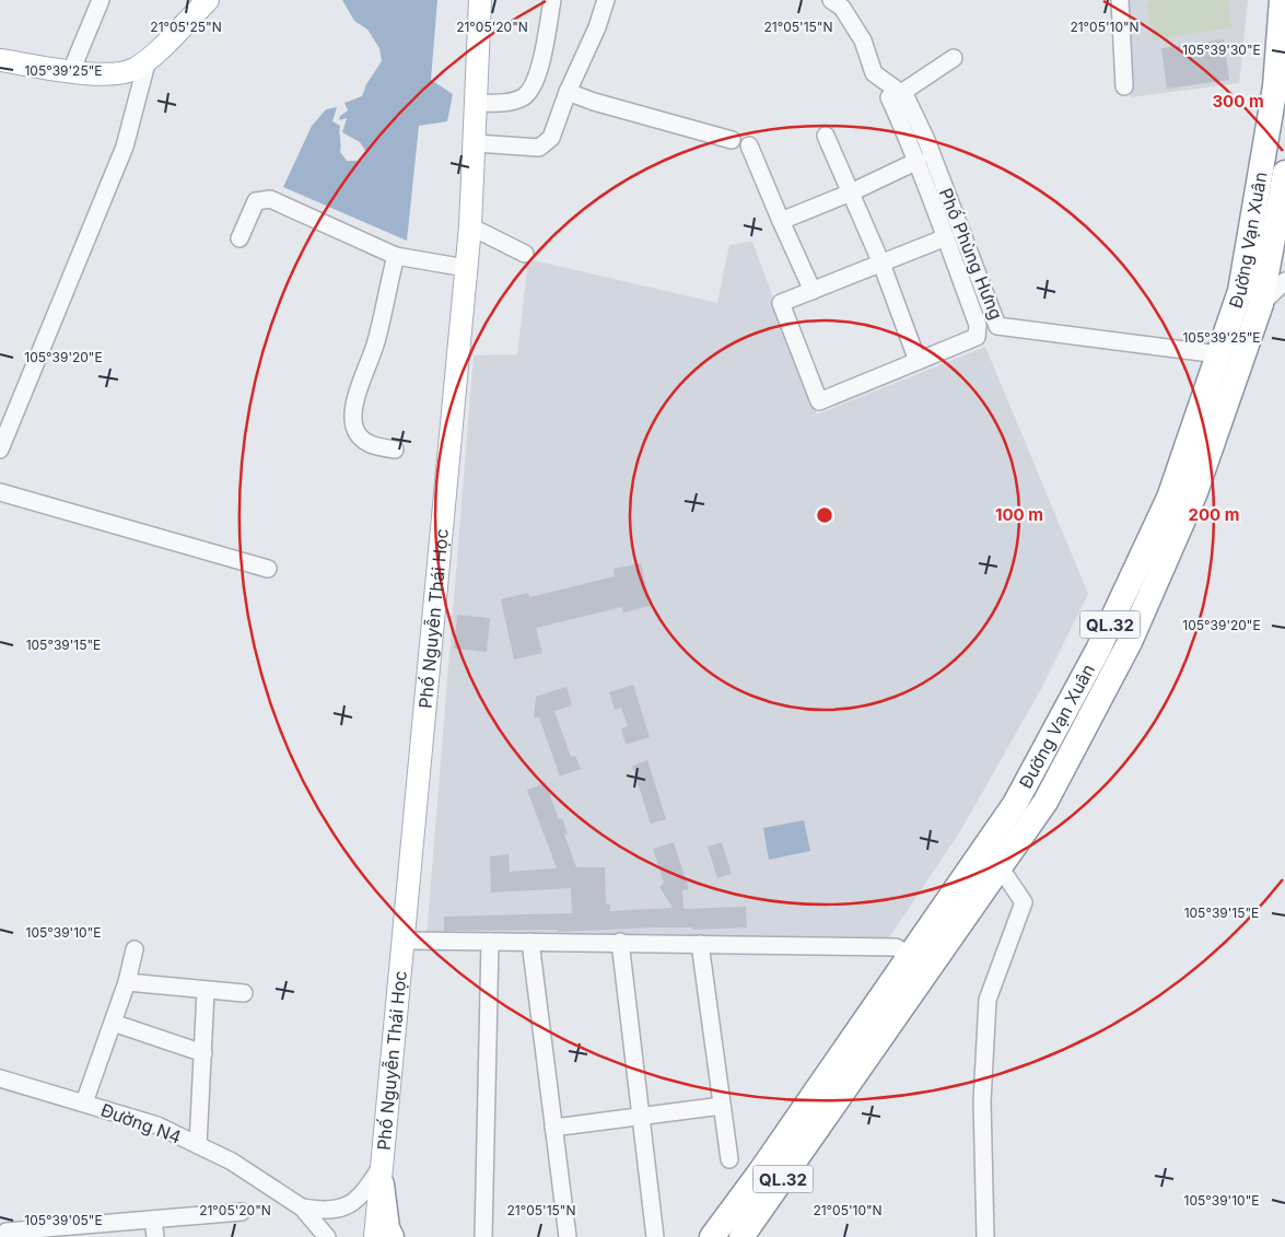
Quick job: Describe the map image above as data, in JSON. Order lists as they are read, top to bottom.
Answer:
{
  "streets": {
    "highway": ["Đường Vạn Xuân", "QL.32"],
    "main road": ["Phố Nguyễn Thái Học"],
    "street": ["Phố Phùng Hưng", "Đường N4"]
  },
  "crossings": [
    ["Đường Vạn Xuân", "Phố Phùng Hưng"],
    ["Đường Vạn Xuân", "QL.32"]
  ],
  "coordinates": [
    "21°05'25\"N",
    "21°05'20\"N",
    "21°05'15\"N",
    "21°05'10\"N",
    "105°39'30\"E",
    "105°39'25\"E",
    "105°39'20\"E",
    "105°39'15\"E",
    "105°39'10\"E",
    "105°39'05\"E"
  ],
  "rings": ["300 m", "100 m", "200 m"]
}
